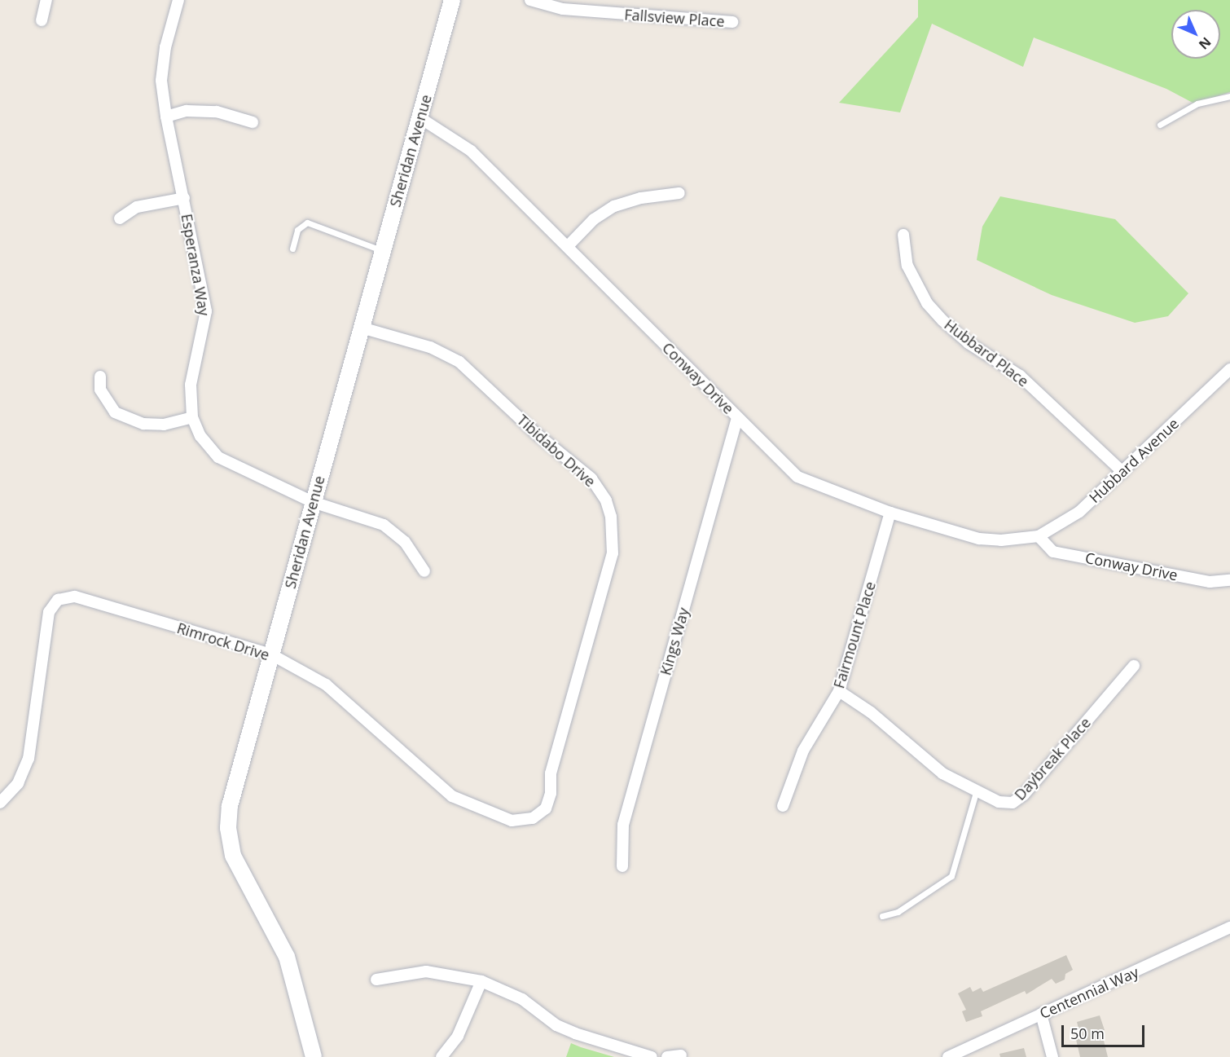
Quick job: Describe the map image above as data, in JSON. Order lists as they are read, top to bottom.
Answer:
{
  "streets": {
    "street": [
      "Fallsview Place",
      "Sheridan Avenue",
      "Esperanza Way",
      "Hubbard Place",
      "Conway Drive",
      "Tibidabo Drive",
      "Hubbard Avenue",
      "Fairmount Place",
      "Rimrock Drive",
      "Kings Way",
      "Daybreak Place",
      "Centennial Way"
    ]
  },
  "crossings": [
    ["Sheridan Avenue", "Esperanza Way"],
    ["Sheridan Avenue", "Conway Drive"],
    ["Sheridan Avenue", "Tibidabo Drive"],
    ["Sheridan Avenue", "Rimrock Drive"],
    ["Hubbard Place", "Hubbard Avenue"],
    ["Conway Drive", "Hubbard Avenue"],
    ["Conway Drive", "Fairmount Place"],
    ["Conway Drive", "Kings Way"],
    ["Tibidabo Drive", "Rimrock Drive"],
    ["Fairmount Place", "Daybreak Place"]
  ],
  "scale_bar": "50 m",
  "north": "bottom right"
}
